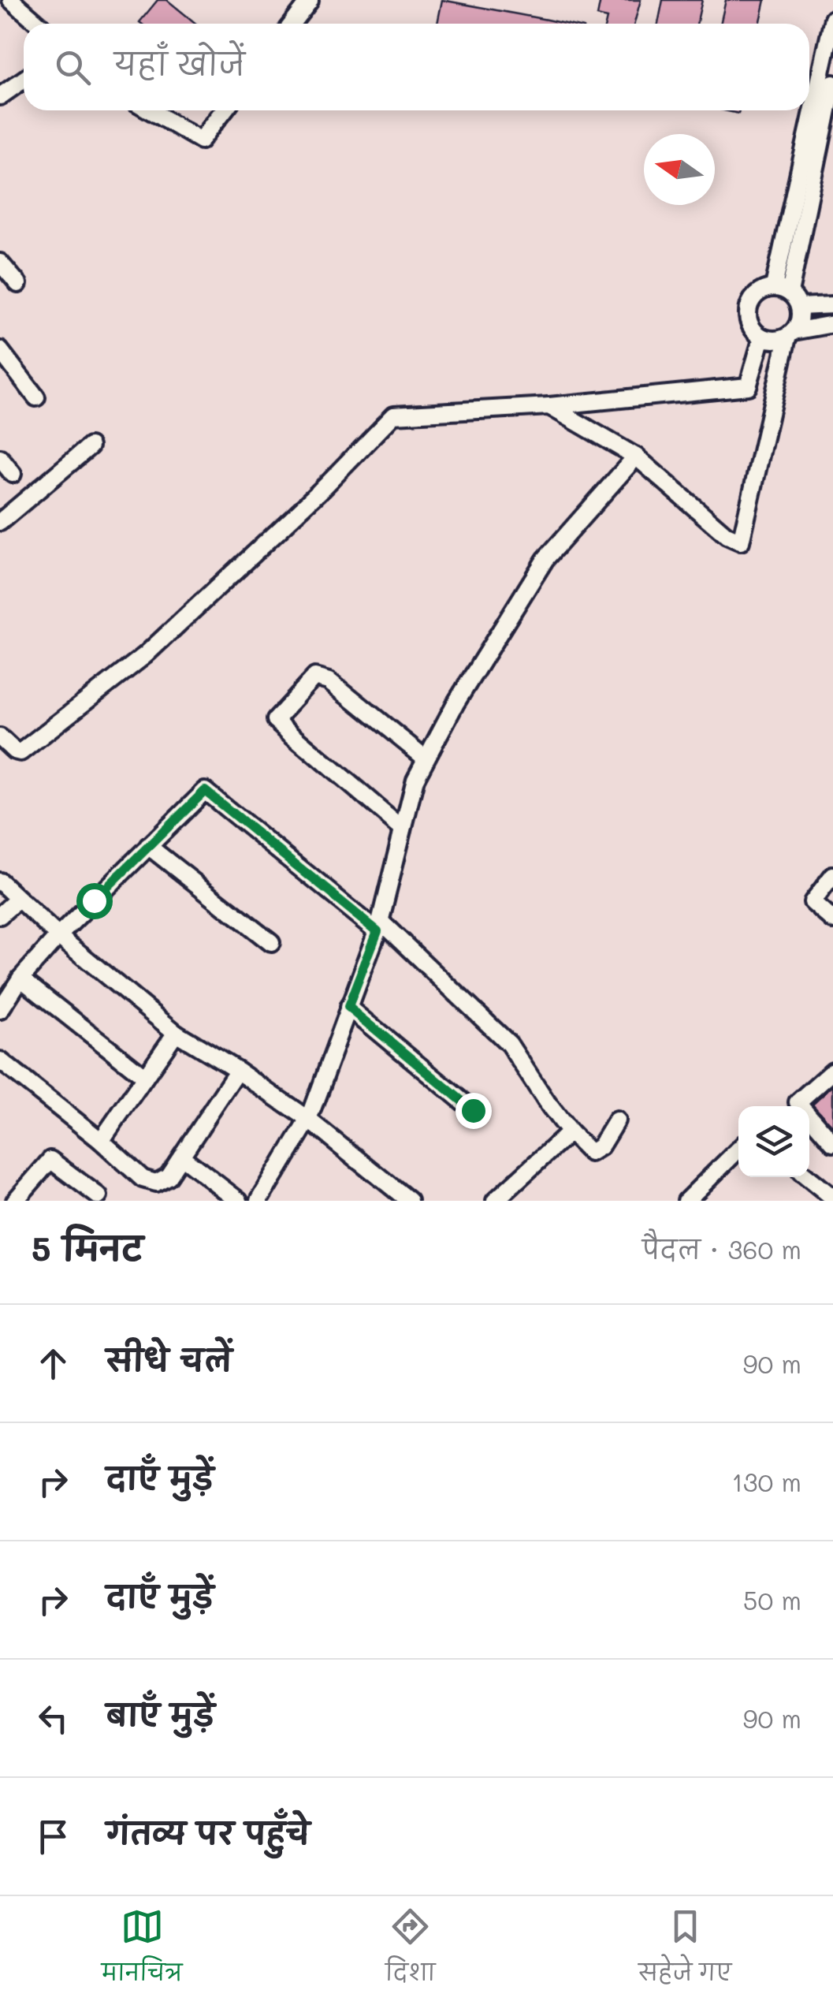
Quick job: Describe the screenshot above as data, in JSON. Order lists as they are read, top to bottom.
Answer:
{
  "north": "left",
  "page": {
    "search": "यहाँ खोजें",
    "heading": ["5 मिनट", "पैदल · 360 m"],
    "list": [
      ["सीधे चलें", "90 m"],
      ["दाएँ मुड़ें", "130 m"],
      ["दाएँ मुड़ें", "50 m"],
      ["बाएँ मुड़ें", "90 m"],
      "गंतव्य पर पहुँचे"
    ],
    "nav": ["मानचित्र", "दिशा", "सहेजे गए"]
  }
}
